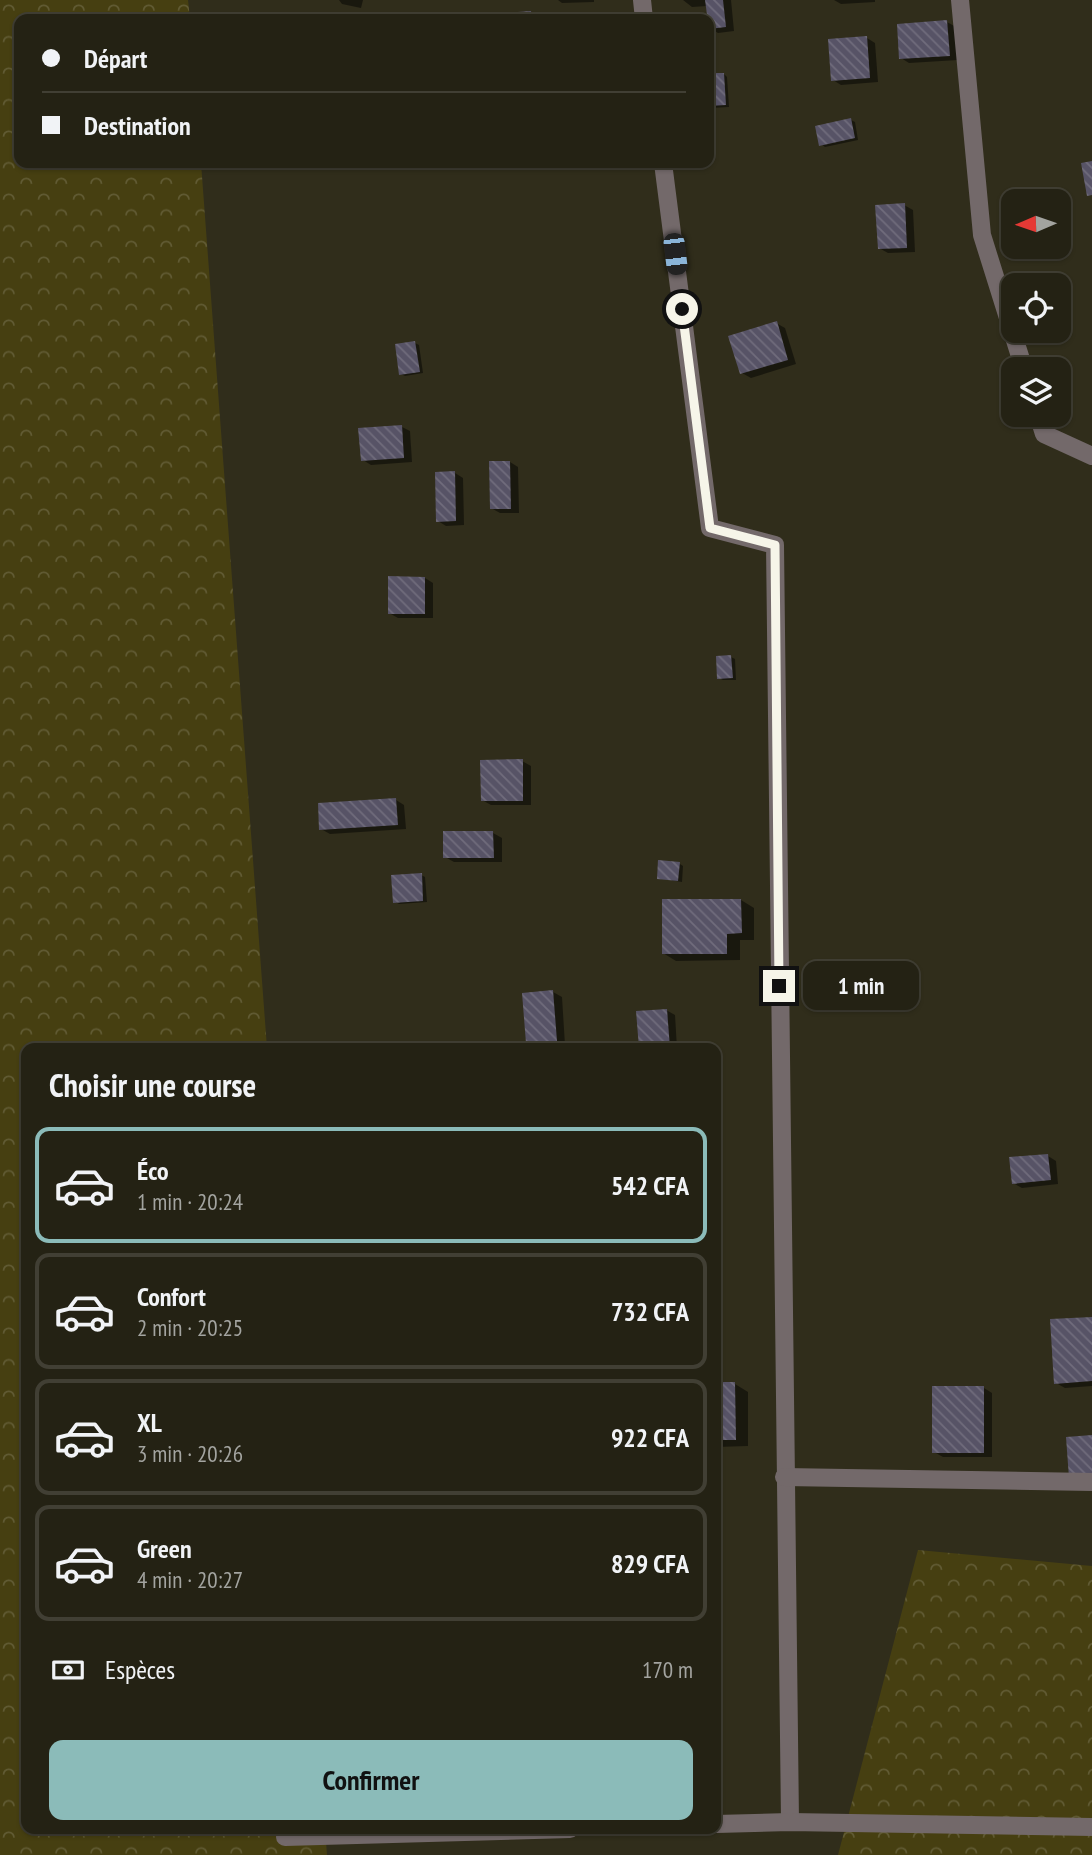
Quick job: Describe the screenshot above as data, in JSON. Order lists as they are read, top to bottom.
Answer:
{
  "north": "left",
  "page": {
    "banner": ["Départ", "Destination"],
    "bubble": "1 min",
    "heading": "Choisir une course",
    "list": [
      {
        "name": "Éco",
        "note": "1 min · 20:24",
        "value": "542 CFA"
      },
      {
        "name": "Confort",
        "note": "2 min · 20:25",
        "value": "732 CFA"
      },
      {
        "name": "XL",
        "note": "3 min · 20:26",
        "value": "922 CFA"
      },
      {
        "name": "Green",
        "note": "4 min · 20:27",
        "value": "829 CFA"
      }
    ],
    "pay": ["Espèces", "170 m"],
    "buttons": "Confirmer"
  }
}
